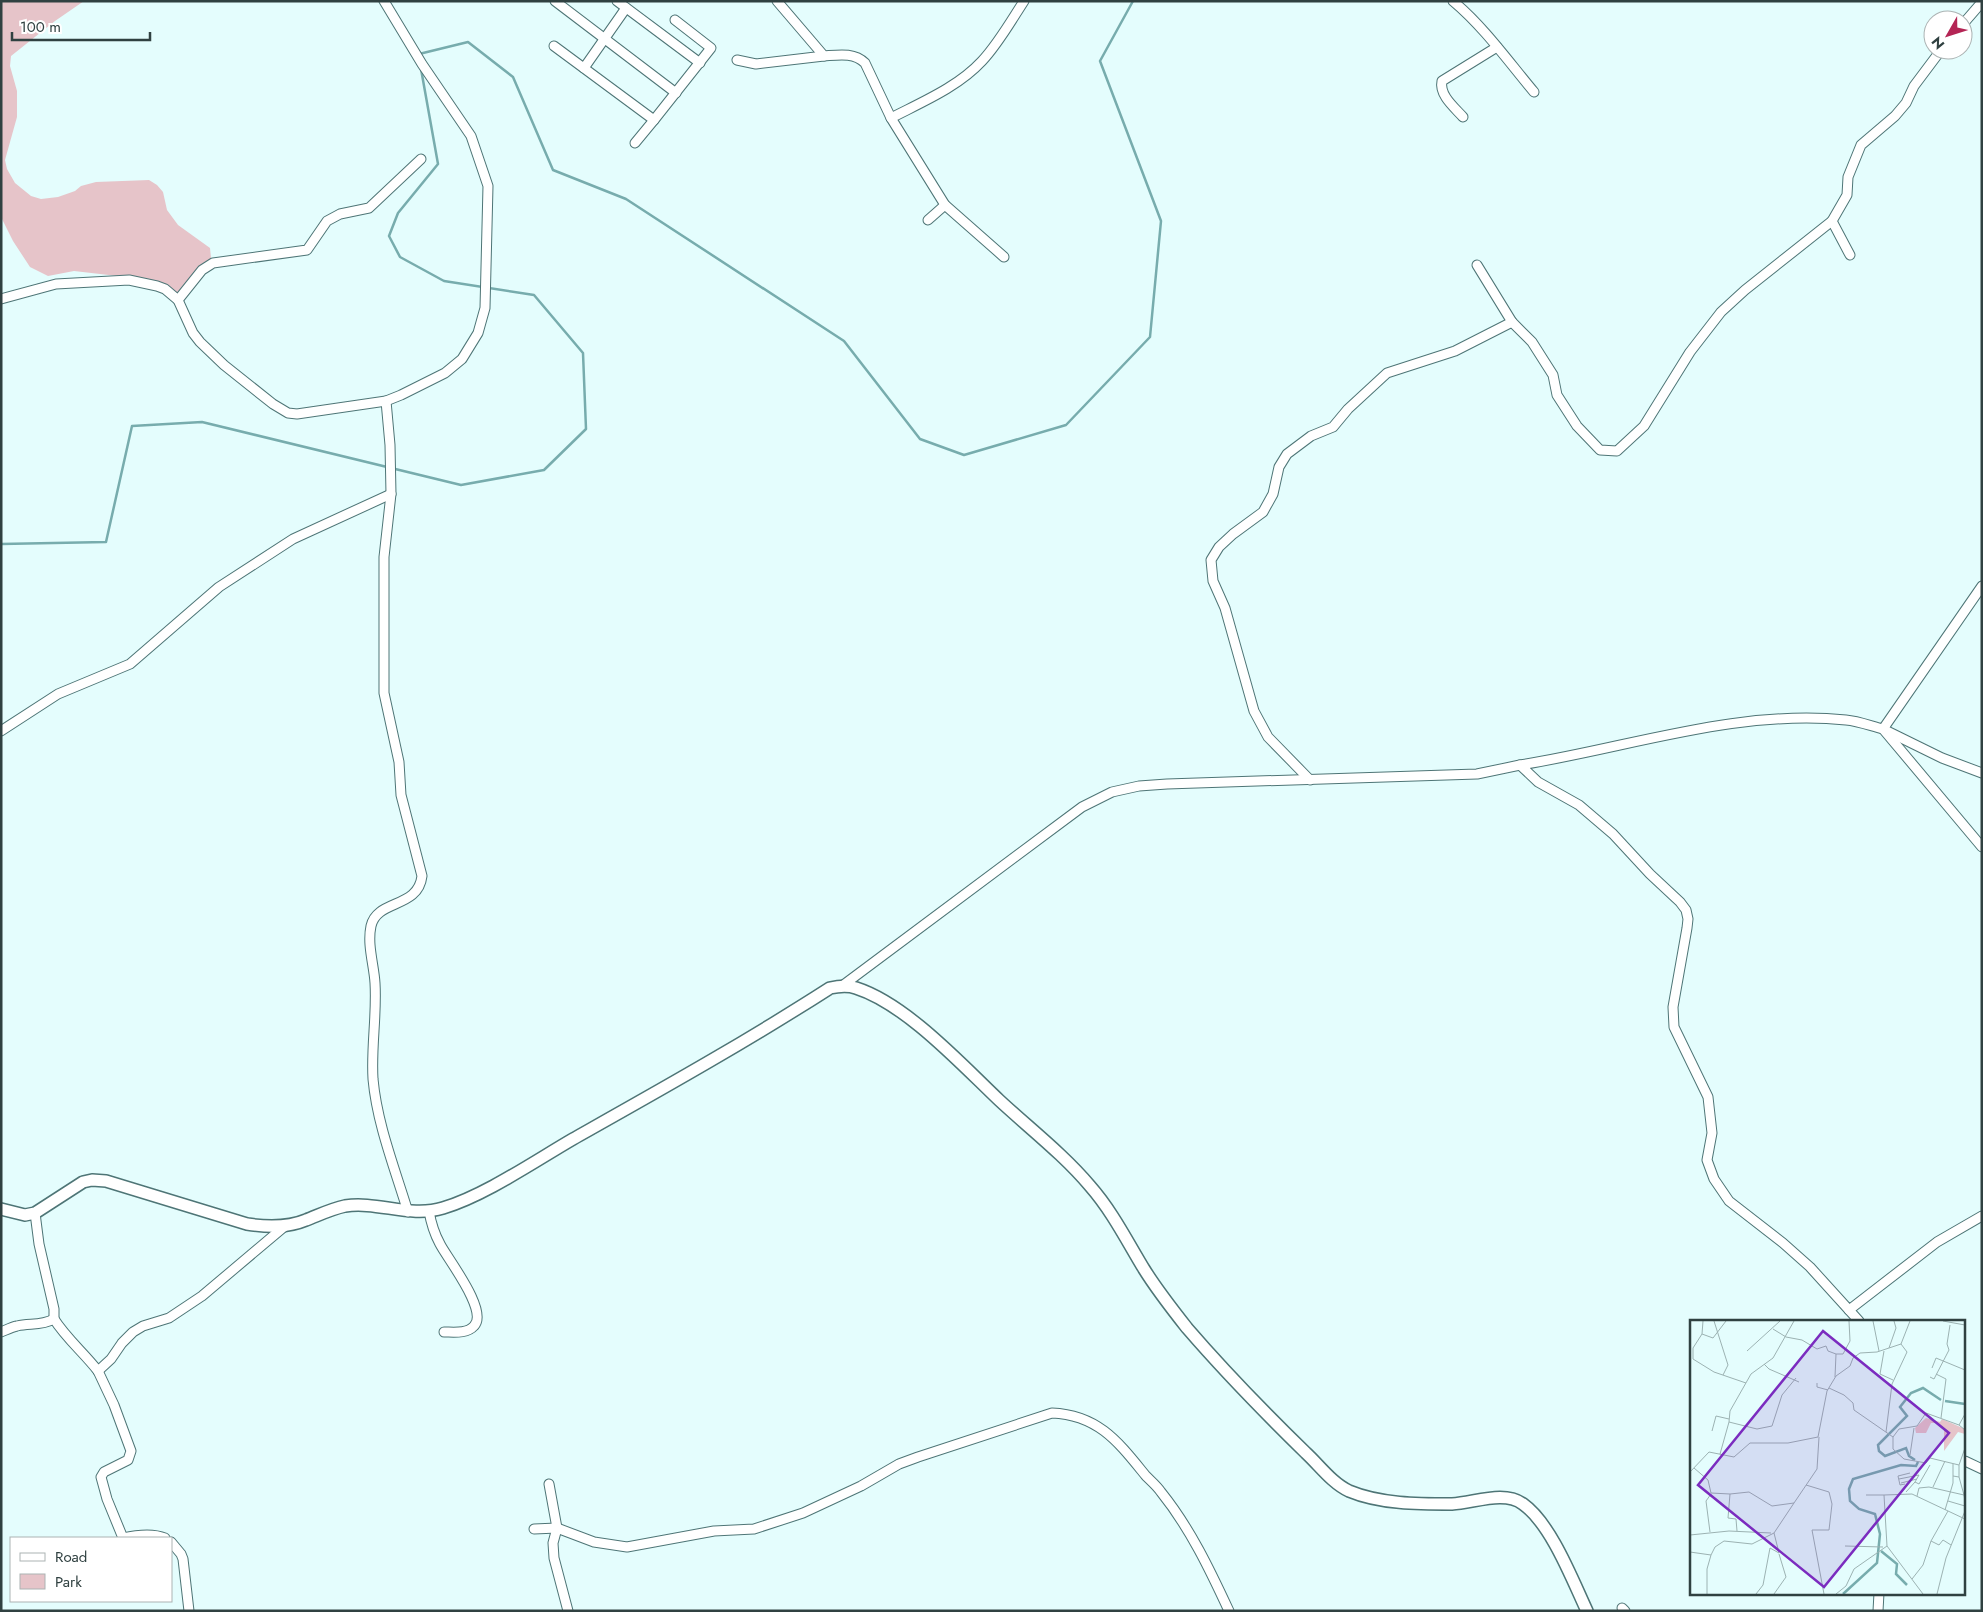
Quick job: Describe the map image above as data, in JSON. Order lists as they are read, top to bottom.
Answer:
{
  "legend": ["Road", "Park"],
  "scale_bar": "100 m",
  "north": "bottom left"
}
